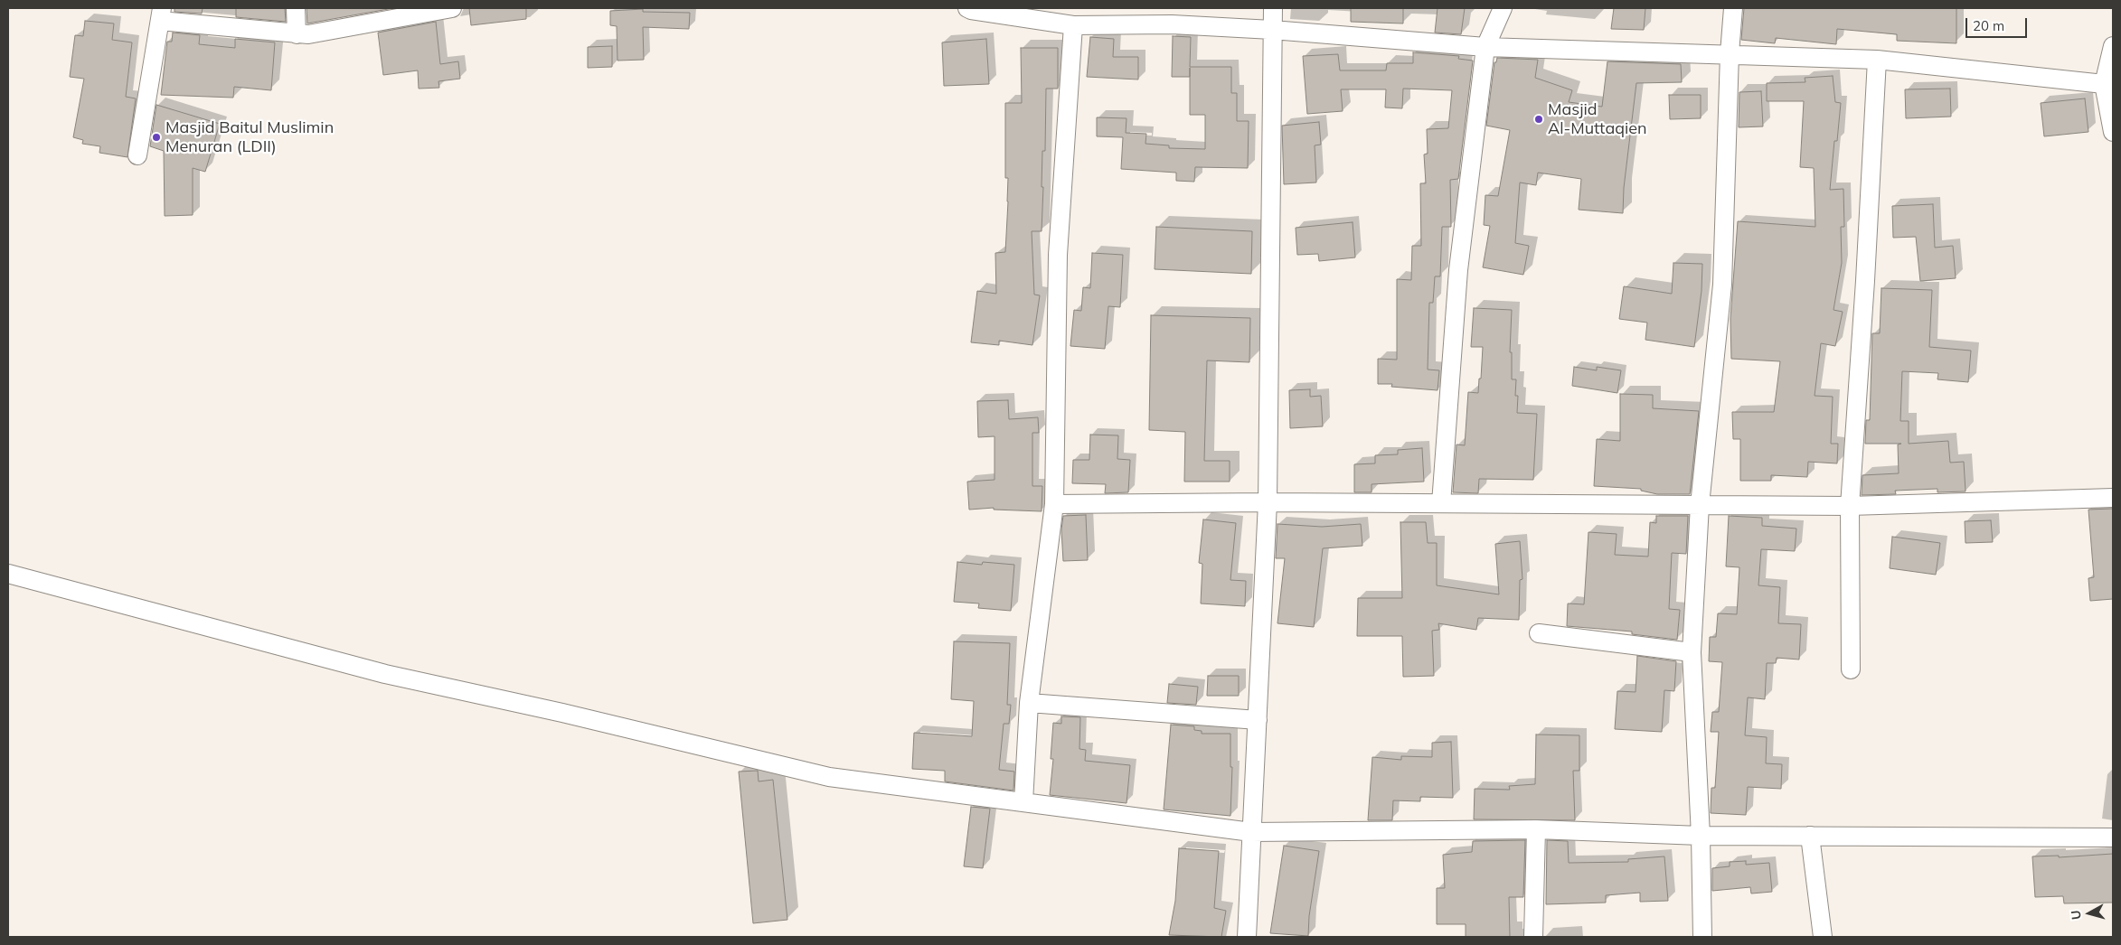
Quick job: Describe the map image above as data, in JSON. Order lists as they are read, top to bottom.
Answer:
{
  "places": ["Masjid Al-Muttaqien", "Masjid Baitul Muslimin Menuran (LDII)"],
  "scale_bar": "20 m",
  "north": "left"
}
